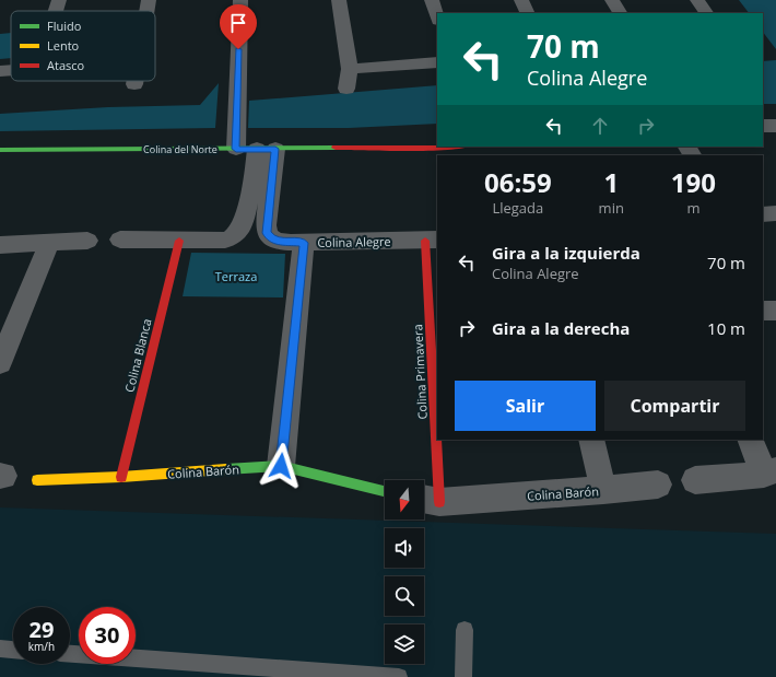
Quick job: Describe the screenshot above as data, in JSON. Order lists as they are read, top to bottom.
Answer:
{
  "streets": {
    "street": [
      "Colina del Norte",
      "Colina Alegre",
      "Colina Blanca",
      "Colina Primavera",
      "Colina Barón"
    ]
  },
  "crossings": [
    ["Colina del Norte", "Colina Alegre"],
    ["Colina Alegre", "Colina Primavera"],
    ["Colina Blanca", "Colina Barón"],
    ["Colina Primavera", "Colina Barón"]
  ],
  "parks": ["Terraza"],
  "legend": ["Fluido", "Lento", "Atasco"],
  "north": "bottom",
  "page": {
    "turn": ["70 m", "Colina Alegre"],
    "eta": [
      "06:59",
      "Llegada",
      "1",
      "min",
      "190",
      "m"
    ],
    "list": [
      {
        "name": "Gira a la izquierda",
        "note": "Colina Alegre",
        "value": "70 m"
      },
      {
        "name": "Gira a la derecha",
        "value": "10 m"
      }
    ],
    "buttons": ["Salir", "Compartir"],
    "speed": "29 km/h",
    "limit": "30"
  }
}
